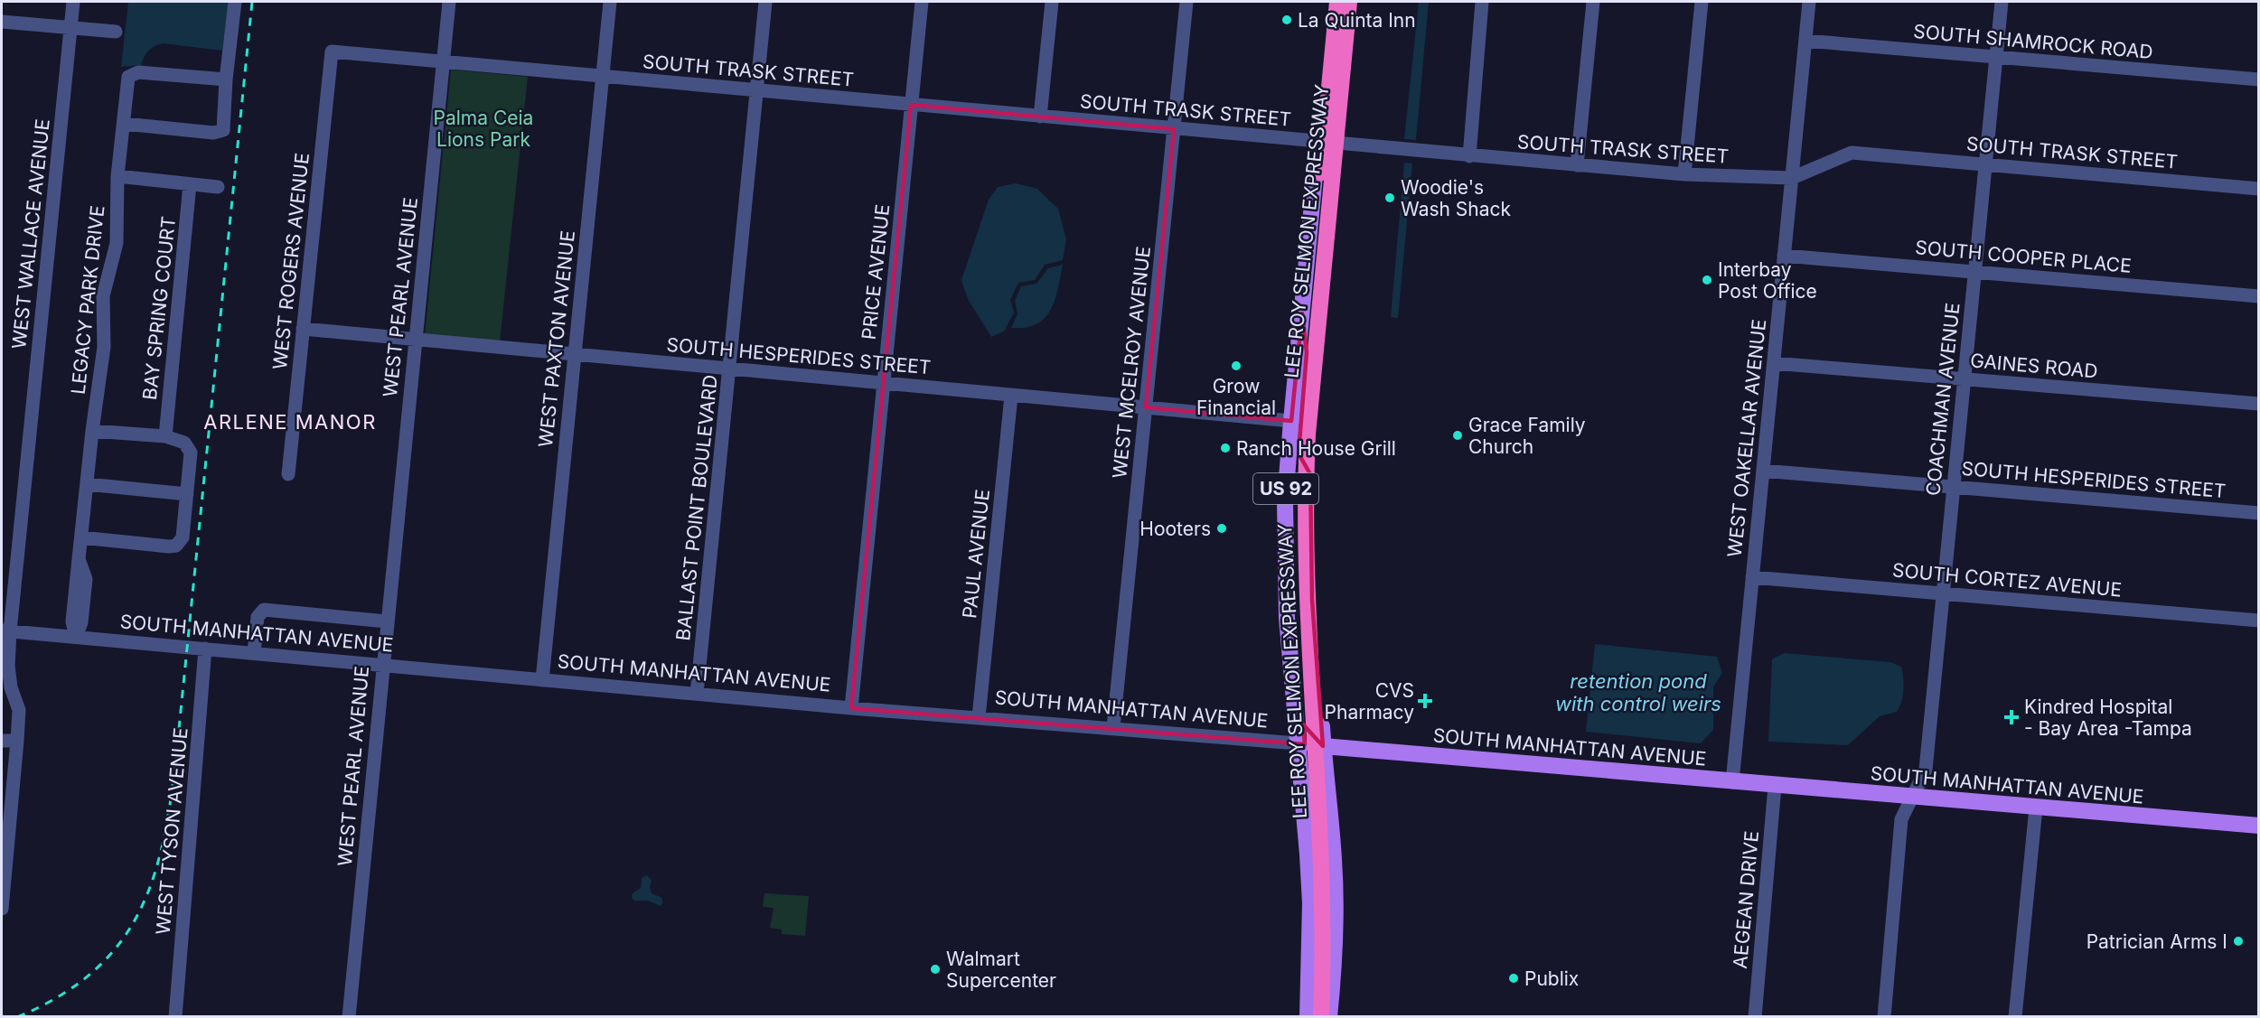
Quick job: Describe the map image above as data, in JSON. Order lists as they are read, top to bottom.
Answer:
{
  "streets": {
    "highway": ["LEE ROY SELMON EXPRESSWAY"],
    "main road": ["US 92", "SOUTH MANHATTAN AVENUE"],
    "street": [
      "SOUTH SHAMROCK ROAD",
      "SOUTH TRASK STREET",
      "WEST WALLACE AVENUE",
      "SOUTH COOPER PLACE",
      "WEST ROGERS AVENUE",
      "PRICE AVENUE",
      "WEST PEARL AVENUE",
      "LEGACY PARK DRIVE",
      "BAY SPRING COURT",
      "WEST PAXTON AVENUE",
      "SOUTH HESPERIDES STREET",
      "WEST MCELROY AVENUE",
      "GAINES ROAD",
      "COACHMAN AVENUE",
      "WEST OAKELLAR AVENUE",
      "BALLAST POINT BOULEVARD",
      "PAUL AVENUE",
      "SOUTH CORTEZ AVENUE",
      "WEST TYSON AVENUE",
      "AEGEAN DRIVE"
    ]
  },
  "crossings": [
    ["SOUTH SHAMROCK ROAD", "COACHMAN AVENUE"],
    ["SOUTH SHAMROCK ROAD", "WEST OAKELLAR AVENUE"],
    ["SOUTH TRASK STREET", "WEST ROGERS AVENUE"],
    ["SOUTH TRASK STREET", "PRICE AVENUE"],
    ["SOUTH TRASK STREET", "WEST PEARL AVENUE"],
    ["SOUTH TRASK STREET", "WEST PAXTON AVENUE"],
    ["SOUTH TRASK STREET", "WEST MCELROY AVENUE"],
    ["SOUTH TRASK STREET", "COACHMAN AVENUE"],
    ["SOUTH TRASK STREET", "WEST OAKELLAR AVENUE"],
    ["SOUTH TRASK STREET", "US 92"],
    ["SOUTH TRASK STREET", "BALLAST POINT BOULEVARD"],
    ["LEE ROY SELMON EXPRESSWAY", "US 92"],
    ["WEST WALLACE AVENUE", "SOUTH MANHATTAN AVENUE"],
    ["SOUTH COOPER PLACE", "COACHMAN AVENUE"],
    ["SOUTH COOPER PLACE", "WEST OAKELLAR AVENUE"],
    ["WEST ROGERS AVENUE", "SOUTH HESPERIDES STREET"],
    ["PRICE AVENUE", "SOUTH HESPERIDES STREET"],
    ["PRICE AVENUE", "SOUTH MANHATTAN AVENUE"],
    ["WEST PEARL AVENUE", "SOUTH HESPERIDES STREET"],
    ["WEST PEARL AVENUE", "SOUTH MANHATTAN AVENUE"],
    ["LEGACY PARK DRIVE", "SOUTH MANHATTAN AVENUE"],
    ["WEST PAXTON AVENUE", "SOUTH HESPERIDES STREET"],
    ["WEST PAXTON AVENUE", "SOUTH MANHATTAN AVENUE"],
    ["SOUTH HESPERIDES STREET", "WEST MCELROY AVENUE"],
    ["SOUTH HESPERIDES STREET", "COACHMAN AVENUE"],
    ["SOUTH HESPERIDES STREET", "WEST OAKELLAR AVENUE"],
    ["SOUTH HESPERIDES STREET", "US 92"],
    ["SOUTH HESPERIDES STREET", "BALLAST POINT BOULEVARD"],
    ["SOUTH HESPERIDES STREET", "PAUL AVENUE"],
    ["WEST MCELROY AVENUE", "SOUTH MANHATTAN AVENUE"],
    ["GAINES ROAD", "COACHMAN AVENUE"],
    ["GAINES ROAD", "WEST OAKELLAR AVENUE"],
    ["COACHMAN AVENUE", "SOUTH CORTEZ AVENUE"],
    ["COACHMAN AVENUE", "SOUTH MANHATTAN AVENUE"],
    ["WEST OAKELLAR AVENUE", "SOUTH CORTEZ AVENUE"],
    ["WEST OAKELLAR AVENUE", "SOUTH MANHATTAN AVENUE"],
    ["US 92", "SOUTH MANHATTAN AVENUE"],
    ["BALLAST POINT BOULEVARD", "SOUTH MANHATTAN AVENUE"],
    ["PAUL AVENUE", "SOUTH MANHATTAN AVENUE"],
    ["SOUTH MANHATTAN AVENUE", "WEST TYSON AVENUE"],
    ["SOUTH MANHATTAN AVENUE", "AEGEAN DRIVE"]
  ],
  "districts": ["ARLENE MANOR"],
  "water": ["retention pond with control weirs"],
  "parks": ["Palma Ceia Lions Park"],
  "places": {
    "other": [
      "La Quinta Inn",
      "Woodie's Wash Shack",
      "Interbay Post Office",
      "Grow Financial",
      "Grace Family Church",
      "Ranch House Grill",
      "Hooters",
      "Patrician Arms I",
      "Walmart Supercenter",
      "Publix"
    ],
    "health": ["CVS Pharmacy", "Kindred Hospital - Bay Area -Tampa"]
  }
}
